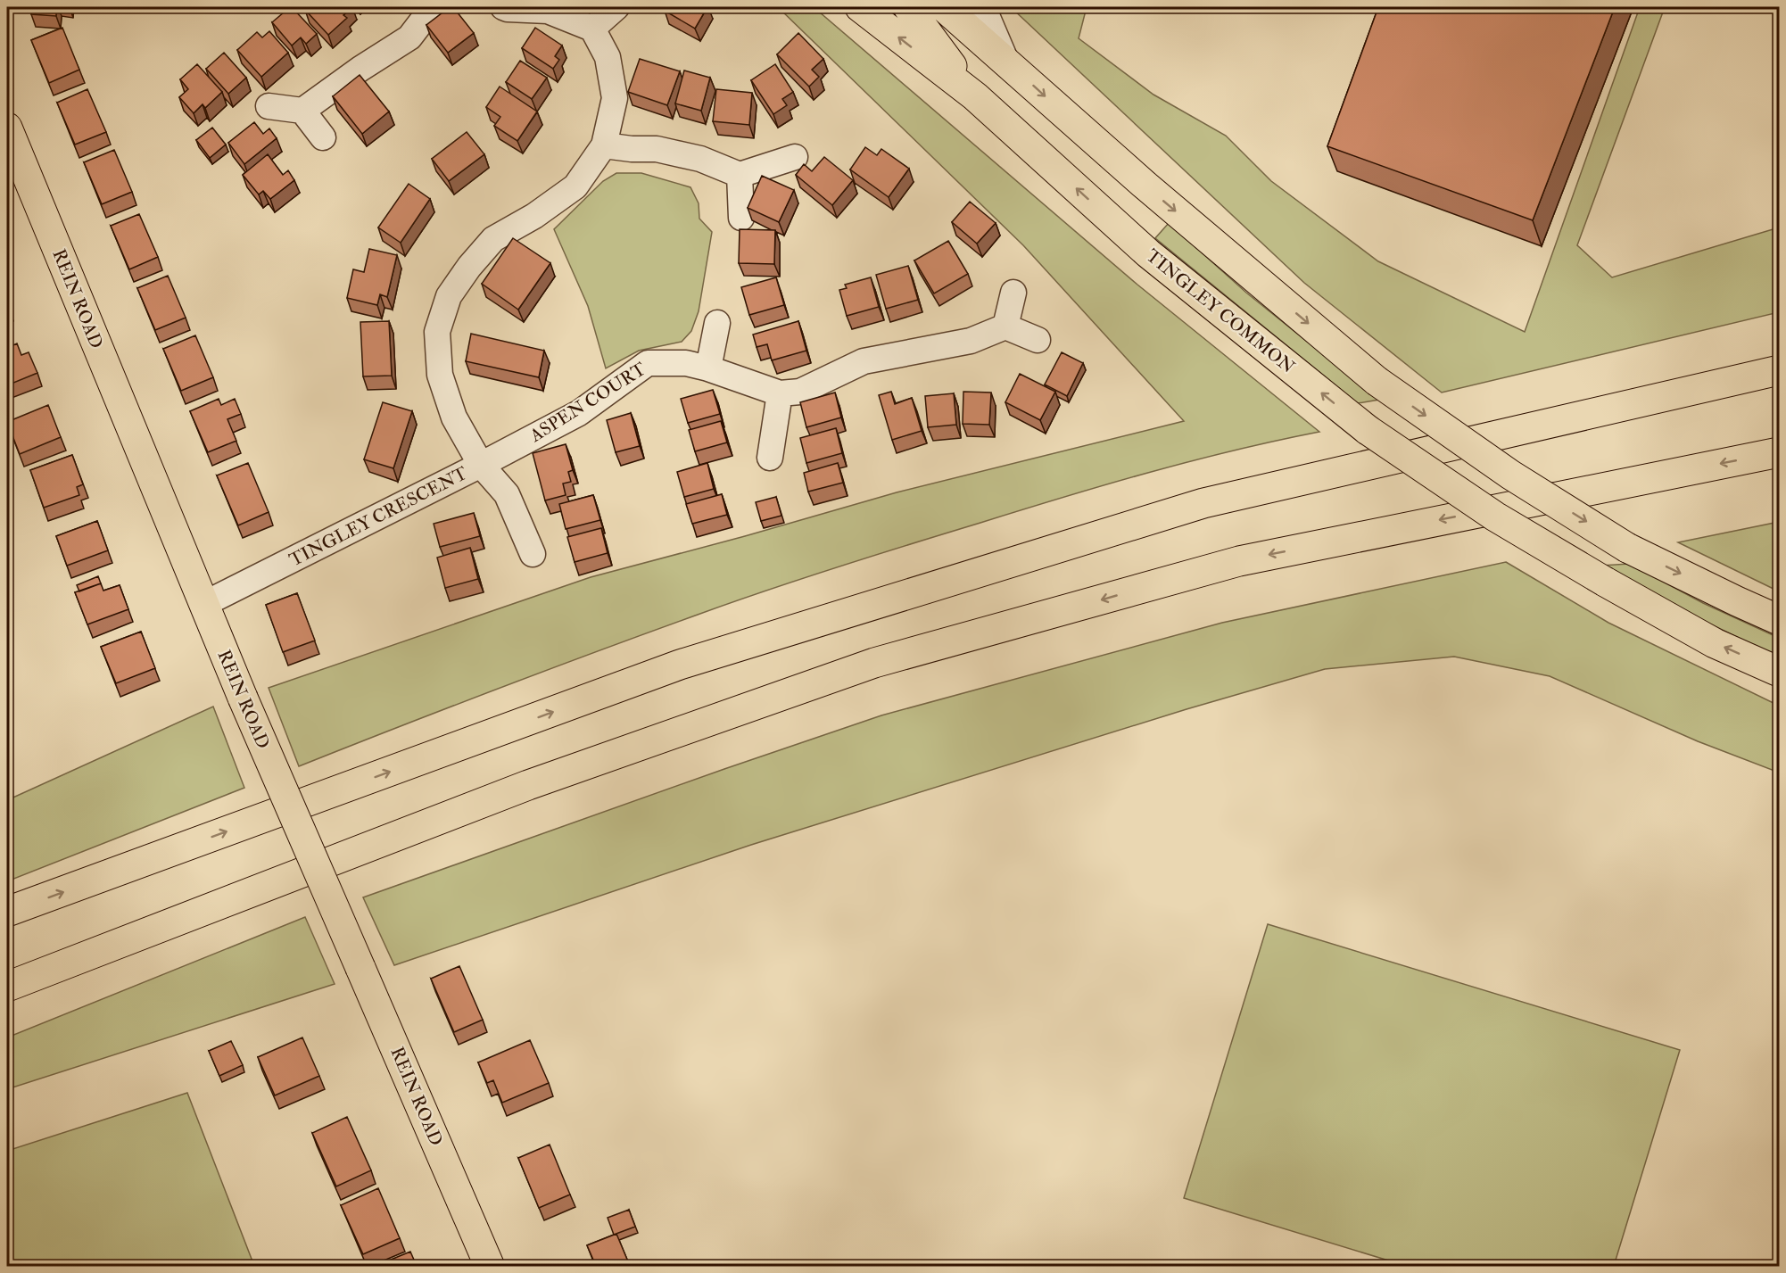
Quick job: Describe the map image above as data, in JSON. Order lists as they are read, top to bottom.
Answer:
{
  "streets": {
    "main road": ["REIN ROAD", "TINGLEY COMMON"],
    "street": ["ASPEN COURT", "TINGLEY CRESCENT"]
  },
  "crossings": [
    ["REIN ROAD", "TINGLEY CRESCENT"],
    ["ASPEN COURT", "TINGLEY CRESCENT"]
  ]
}
